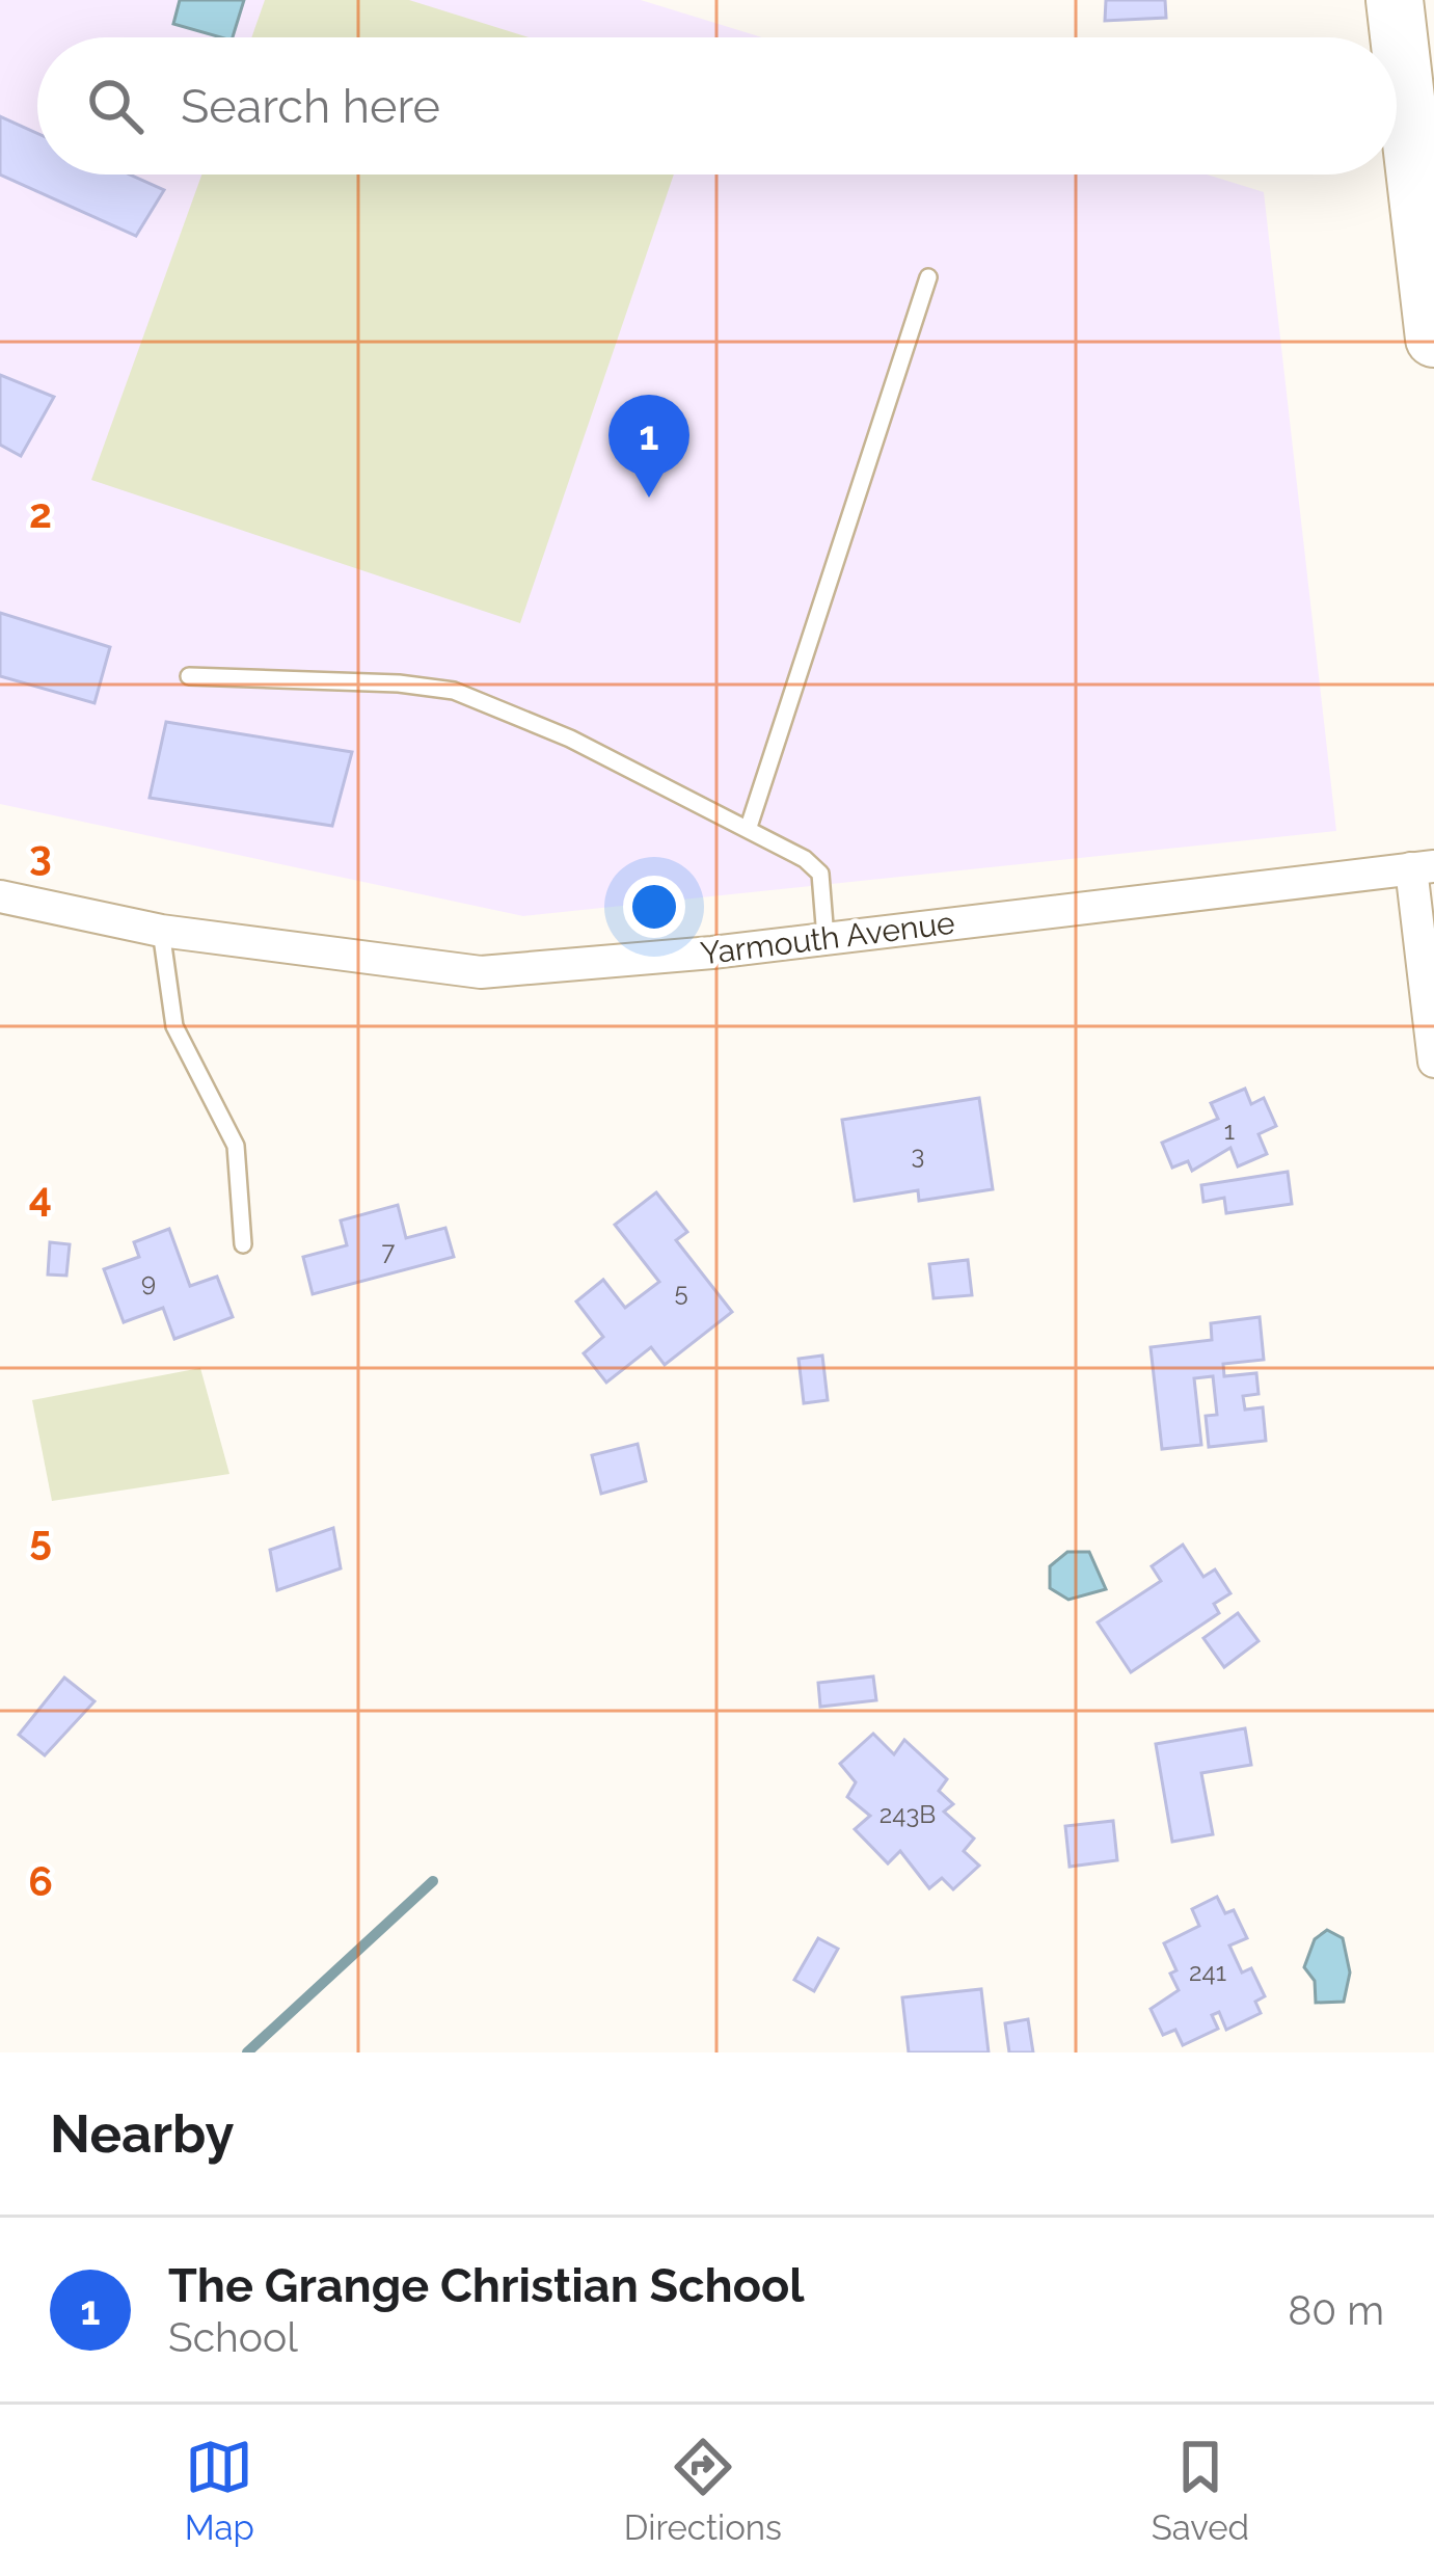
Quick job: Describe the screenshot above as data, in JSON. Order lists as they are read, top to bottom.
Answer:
{
  "streets": {
    "street": ["Yarmouth Avenue"]
  },
  "house_numbers": [
    "1",
    "3",
    "7",
    "9",
    "5",
    "243B",
    "241"
  ],
  "page": {
    "search": "Search here",
    "pins": "1",
    "heading": "Nearby",
    "list": [
      {
        "mark": "1",
        "name": "The Grange Christian School",
        "note": "School",
        "value": "80 m"
      }
    ],
    "nav": ["Map", "Directions", "Saved"]
  },
  "grid": {
    "rows": [
      "2",
      "3",
      "4",
      "5",
      "6"
    ]
  }
}
